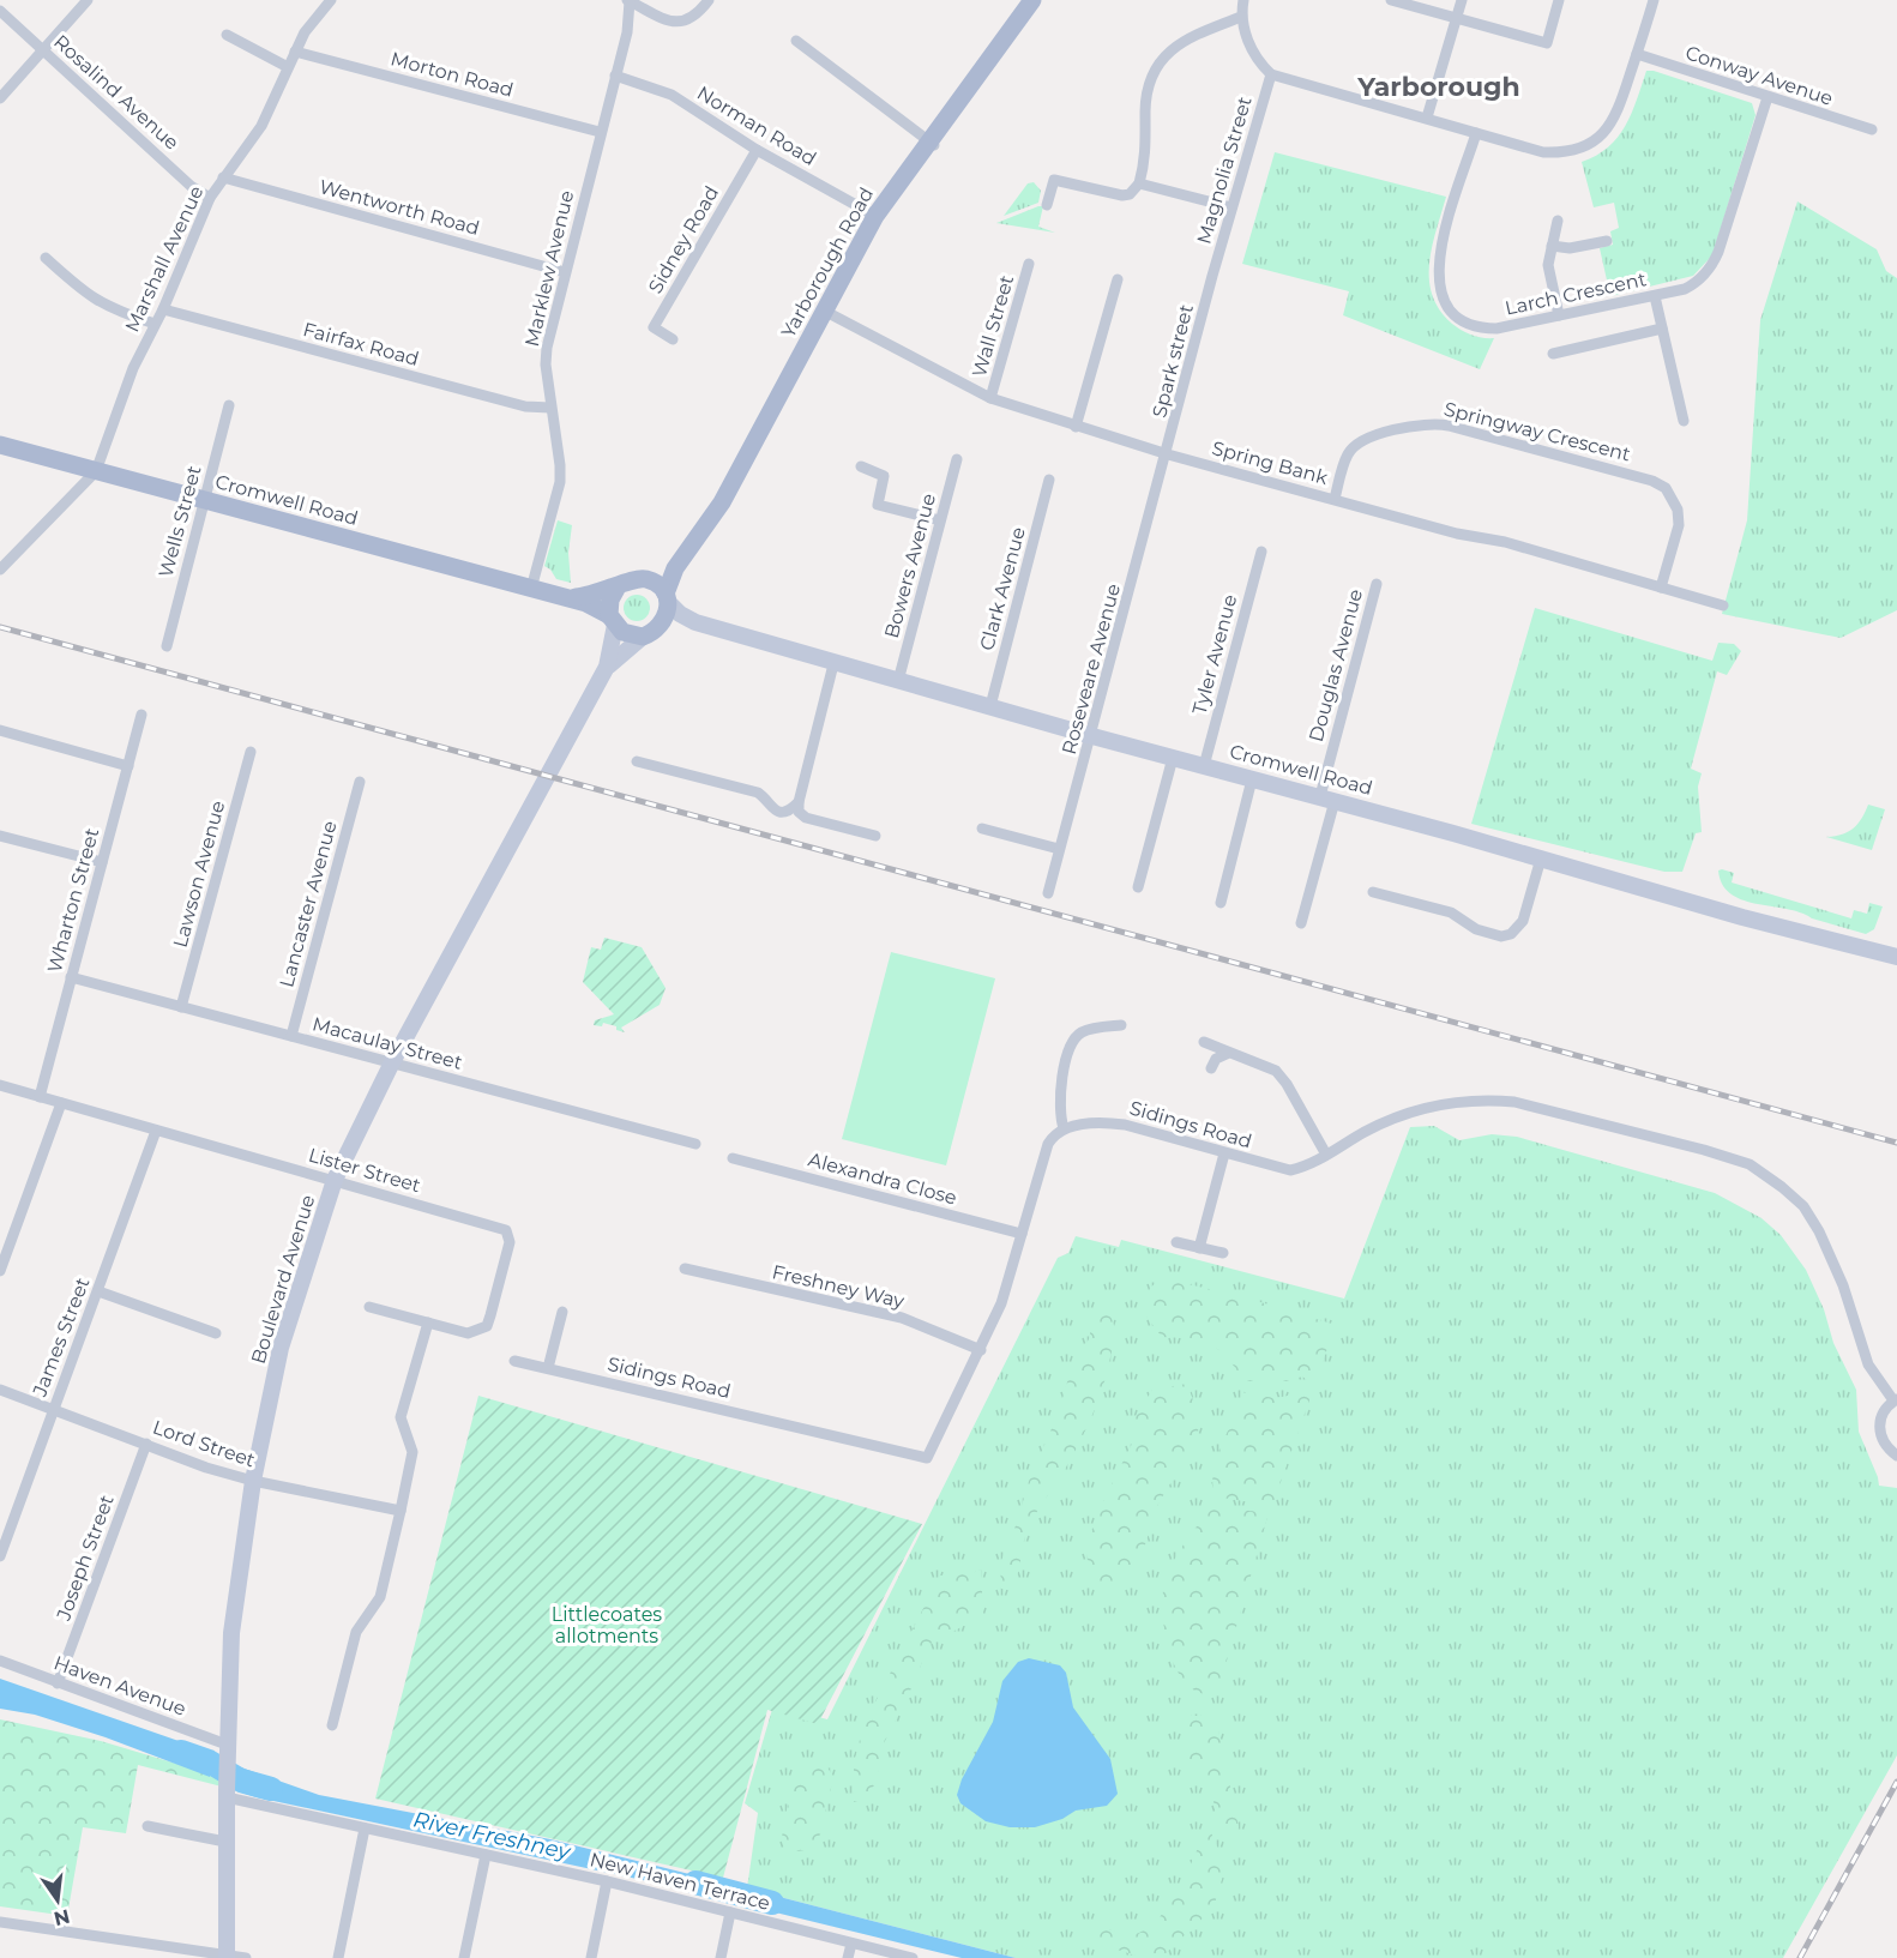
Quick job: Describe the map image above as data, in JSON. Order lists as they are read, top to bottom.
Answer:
{
  "streets": {
    "main road": ["Yarborough Road", "Cromwell Road"],
    "street": [
      "Morton Road",
      "Conway Avenue",
      "Rosalind Avenue",
      "Norman Road",
      "Magnolia Street",
      "Wentworth Road",
      "Sidney Road",
      "Marshall Avenue",
      "Marklew Avenue",
      "Larch Crescent",
      "Wall Street",
      "Fairfax Road",
      "Spark street",
      "Springway Crescent",
      "Spring Bank",
      "Wells Street",
      "Bowers Avenue",
      "Clark Avenue",
      "Tyler Avenue",
      "Douglas Avenue",
      "Roseveare Avenue",
      "Lawson Avenue",
      "Wharton Street",
      "Lancaster Avenue",
      "Macaulay Street",
      "Sidings Road",
      "Lister Street",
      "Alexandra Close",
      "Boulevard Avenue",
      "Freshney Way",
      "James Street",
      "Lord Street",
      "Joseph Street",
      "Haven Avenue",
      "New Haven Terrace"
    ]
  },
  "crossings": [
    ["Morton Road", "Marshall Avenue"],
    ["Morton Road", "Marklew Avenue"],
    ["Conway Avenue", "Larch Crescent"],
    ["Rosalind Avenue", "Marshall Avenue"],
    ["Norman Road", "Sidney Road"],
    ["Norman Road", "Yarborough Road"],
    ["Norman Road", "Marklew Avenue"],
    ["Magnolia Street", "Spark street"],
    ["Wentworth Road", "Marshall Avenue"],
    ["Wentworth Road", "Marklew Avenue"],
    ["Marshall Avenue", "Fairfax Road"],
    ["Marshall Avenue", "Cromwell Road"],
    ["Yarborough Road", "Spring Bank"],
    ["Yarborough Road", "Cromwell Road"],
    ["Yarborough Road", "Boulevard Avenue"],
    ["Marklew Avenue", "Fairfax Road"],
    ["Marklew Avenue", "Cromwell Road"],
    ["Wall Street", "Spring Bank"],
    ["Spark street", "Spring Bank"],
    ["Spark street", "Roseveare Avenue"],
    ["Springway Crescent", "Spring Bank"],
    ["Spring Bank", "Roseveare Avenue"],
    ["Cromwell Road", "Wells Street"],
    ["Cromwell Road", "Bowers Avenue"],
    ["Cromwell Road", "Clark Avenue"],
    ["Cromwell Road", "Tyler Avenue"],
    ["Cromwell Road", "Douglas Avenue"],
    ["Cromwell Road", "Roseveare Avenue"],
    ["Cromwell Road", "Boulevard Avenue"],
    ["Lawson Avenue", "Macaulay Street"],
    ["Wharton Street", "Macaulay Street"],
    ["Wharton Street", "Lister Street"],
    ["Lancaster Avenue", "Macaulay Street"],
    ["Macaulay Street", "Boulevard Avenue"],
    ["Sidings Road", "Alexandra Close"],
    ["Sidings Road", "Freshney Way"],
    ["Lister Street", "Boulevard Avenue"],
    ["Lister Street", "James Street"],
    ["Boulevard Avenue", "Lord Street"],
    ["Boulevard Avenue", "Haven Avenue"],
    ["Boulevard Avenue", "New Haven Terrace"],
    ["James Street", "Lord Street"],
    ["Lord Street", "Joseph Street"],
    ["Joseph Street", "Haven Avenue"]
  ],
  "districts": ["Yarborough"],
  "water": ["River Freshney"],
  "parks": ["Littlecoates allotments"],
  "north": "bottom"
}
